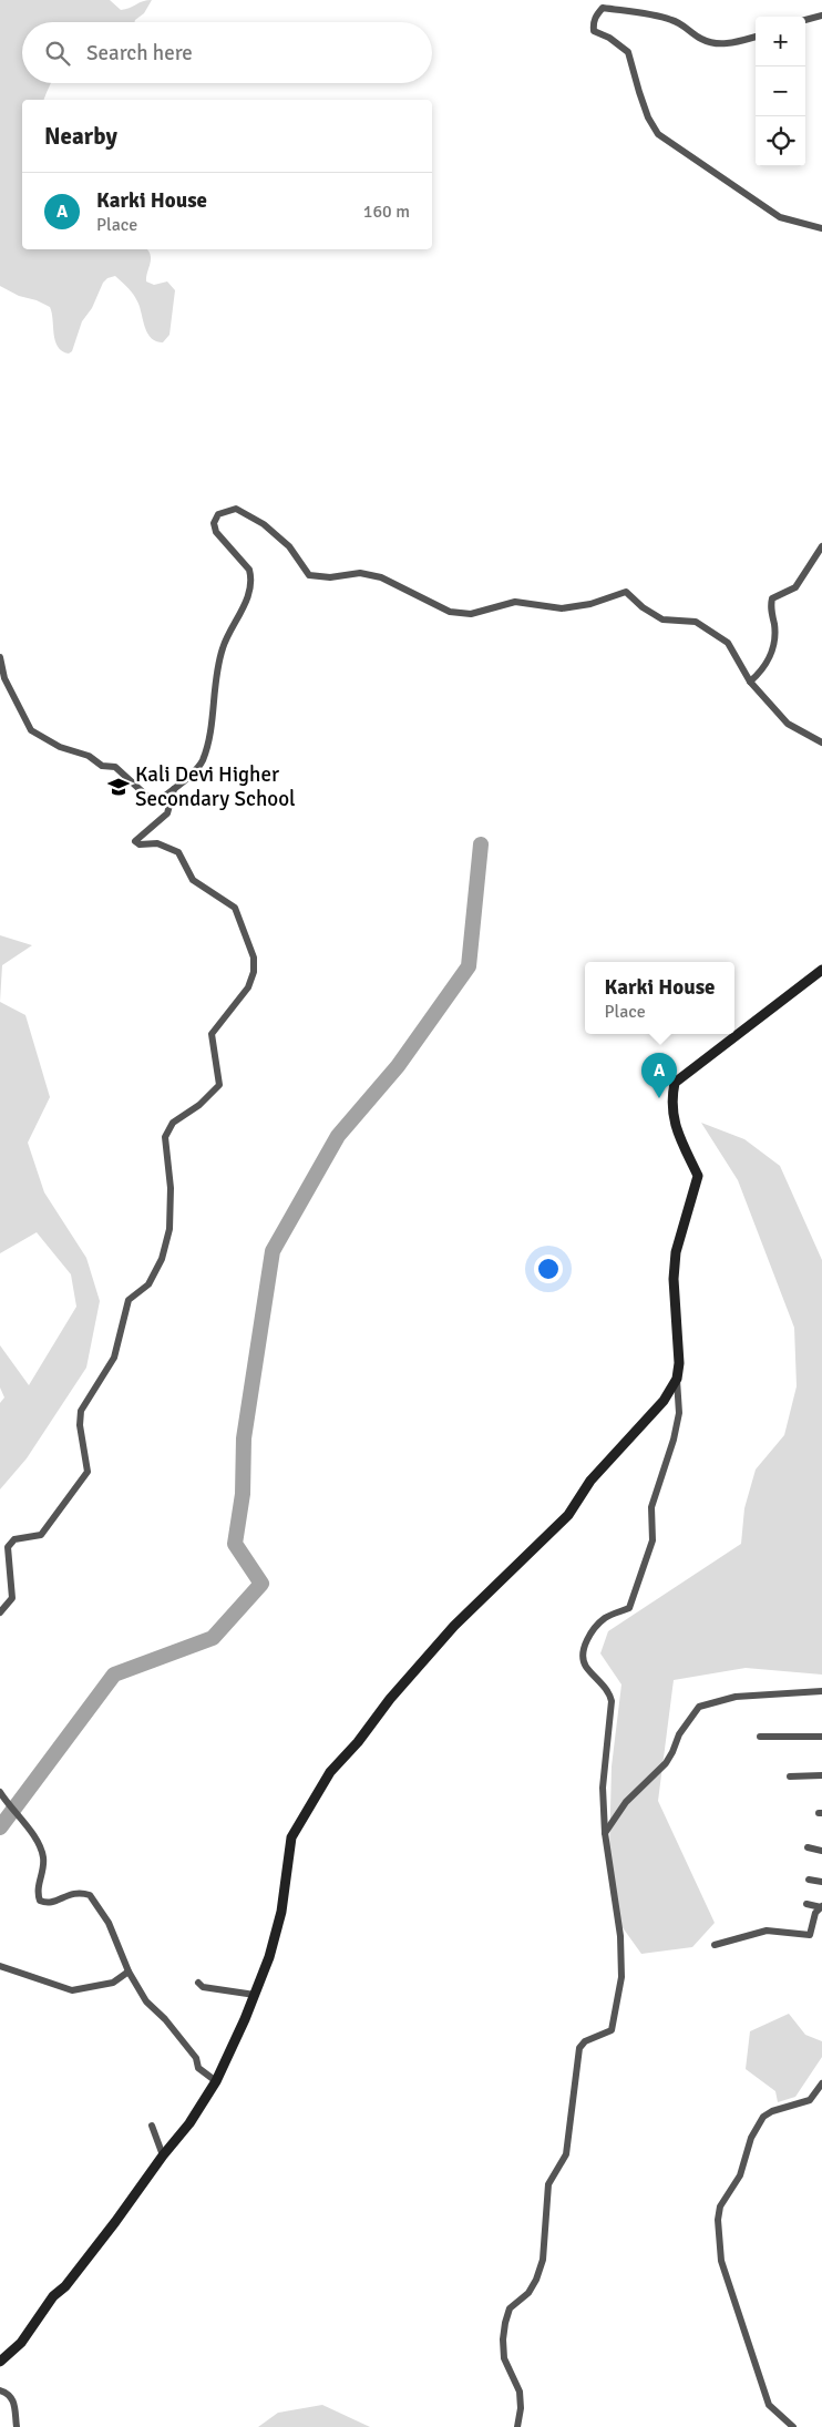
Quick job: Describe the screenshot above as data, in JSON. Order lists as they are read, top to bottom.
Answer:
{
  "places": {
    "school or university": ["Kali Devi Higher Secondary School"]
  },
  "page": {
    "map_buttons": ["+", "−"],
    "search": "Search here",
    "heading": "Nearby",
    "list": [
      {
        "mark": "A",
        "name": "Karki House",
        "note": "Place",
        "value": "160 m"
      }
    ],
    "popup": ["Karki House", "Place"],
    "pins": "A"
  }
}
